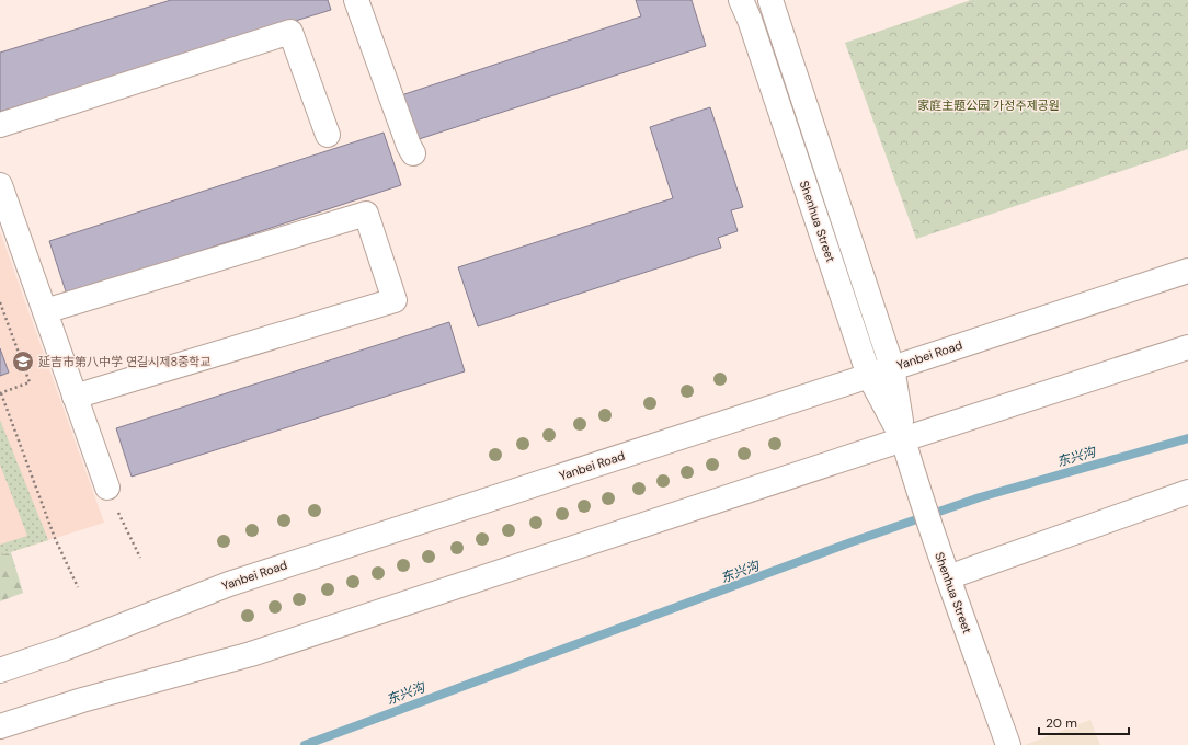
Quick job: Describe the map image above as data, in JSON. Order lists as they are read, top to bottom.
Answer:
{
  "streets": {
    "main road": ["Shenhua Street", "Yanbei Road"]
  },
  "crossings": [
    ["Shenhua Street", "Yanbei Road"]
  ],
  "water": ["东兴沟"],
  "parks": ["家庭主题公园 가정주제공원"],
  "places": {
    "school or university": ["延吉市第八中学 연길시제8중학교"]
  },
  "scale_bar": "20 m"
}
